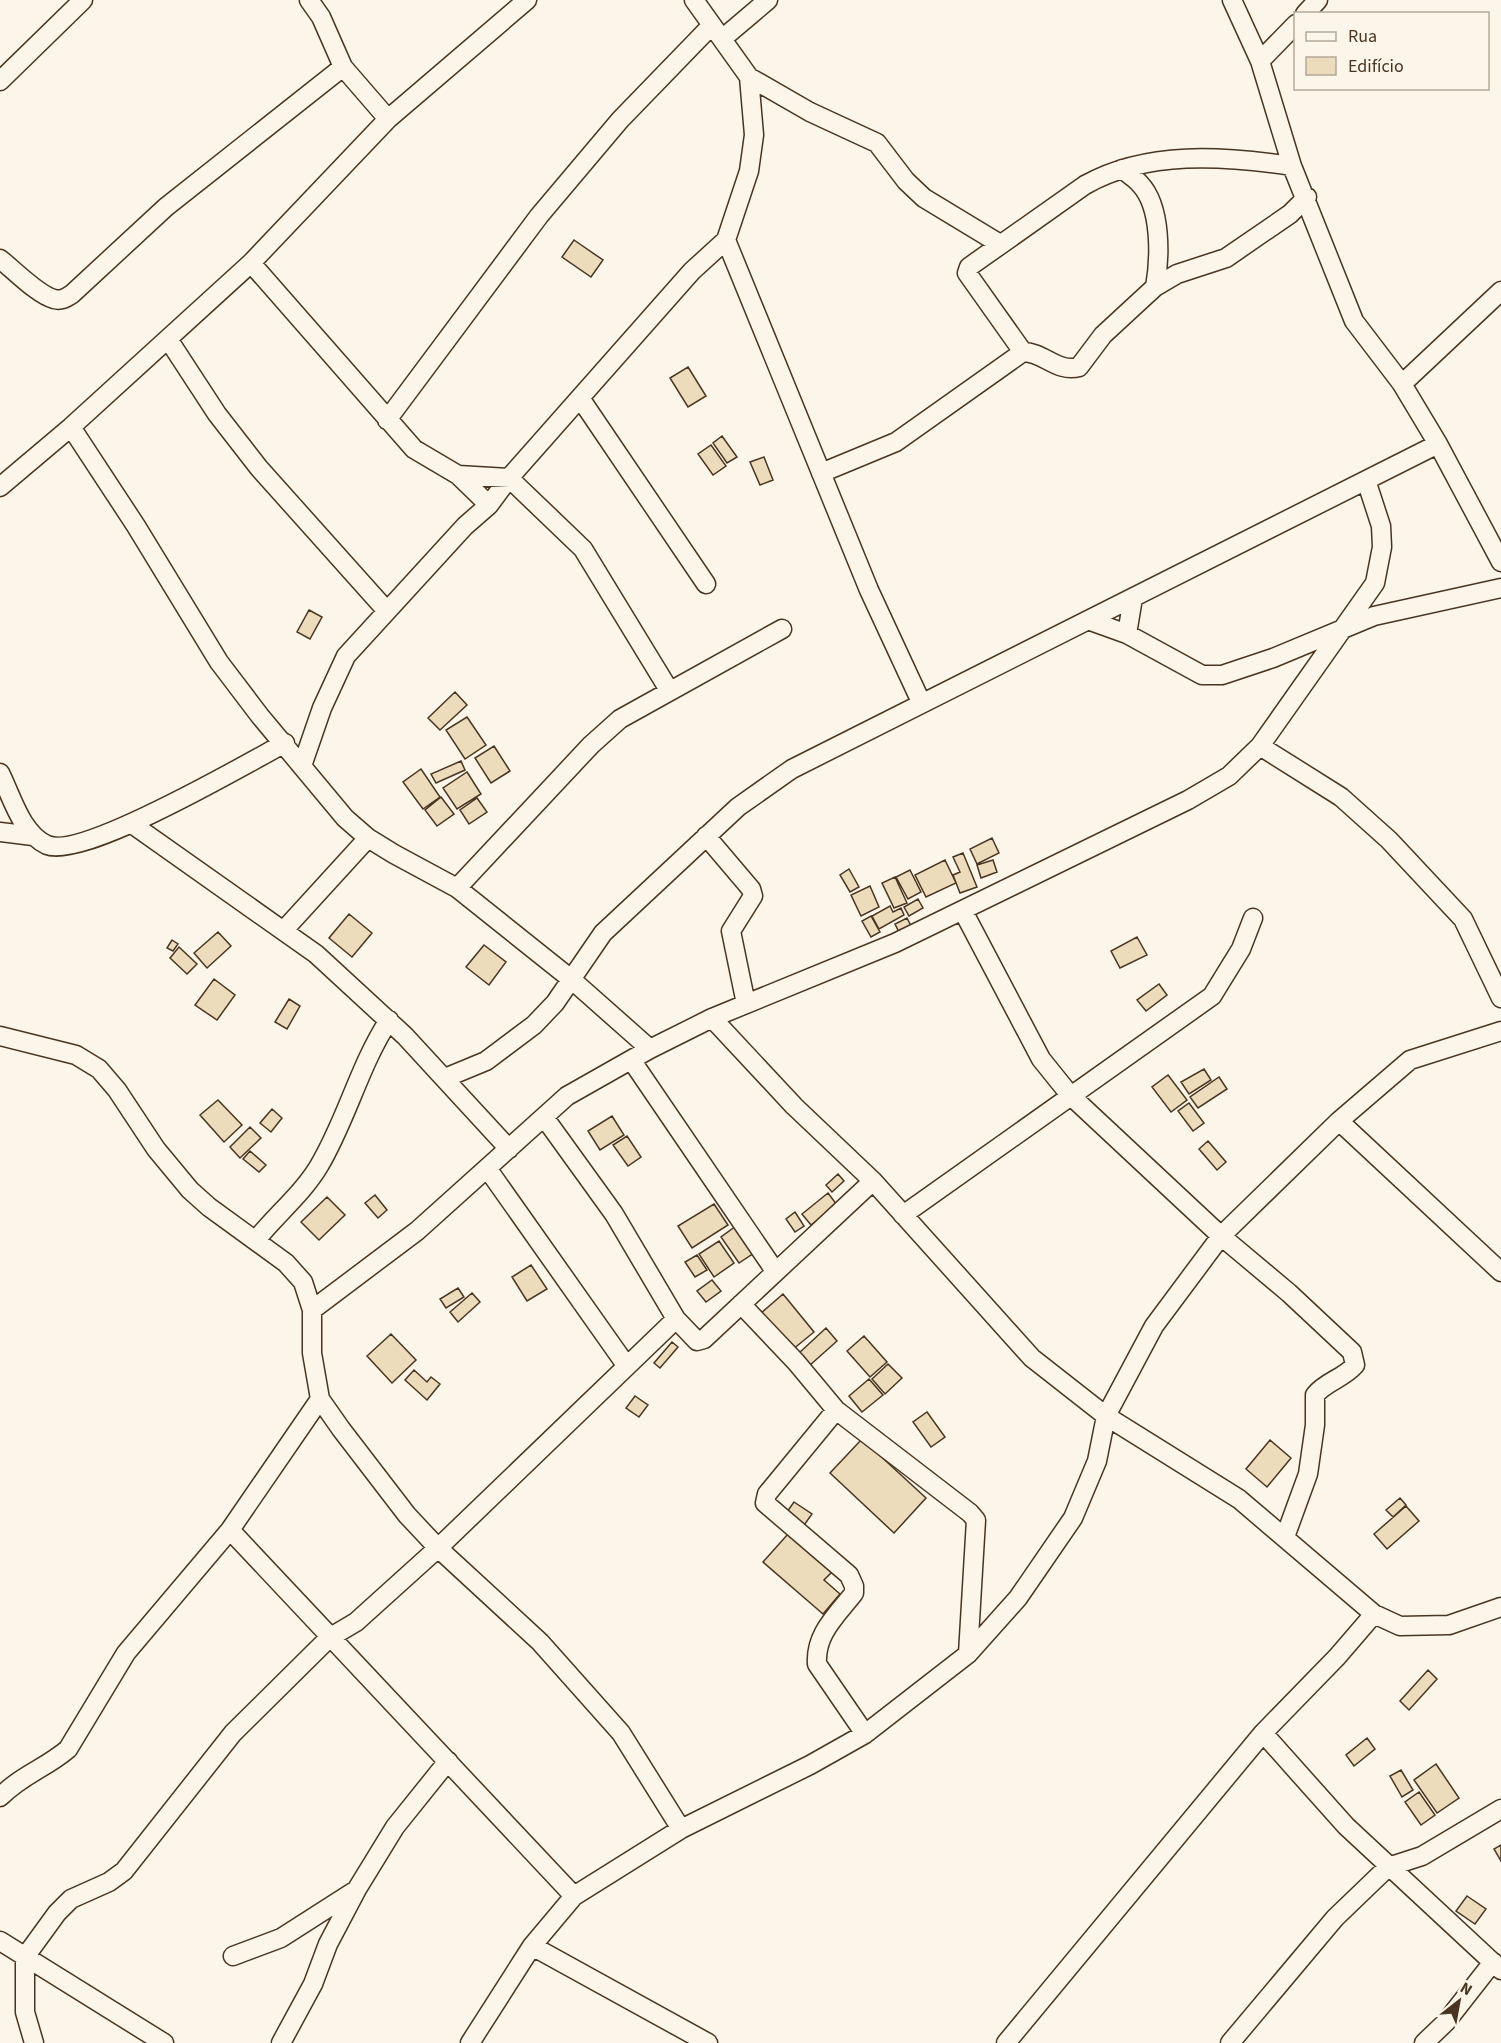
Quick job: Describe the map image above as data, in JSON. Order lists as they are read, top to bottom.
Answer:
{
  "legend": ["Rua", "Edifício"],
  "north": "top right"
}
